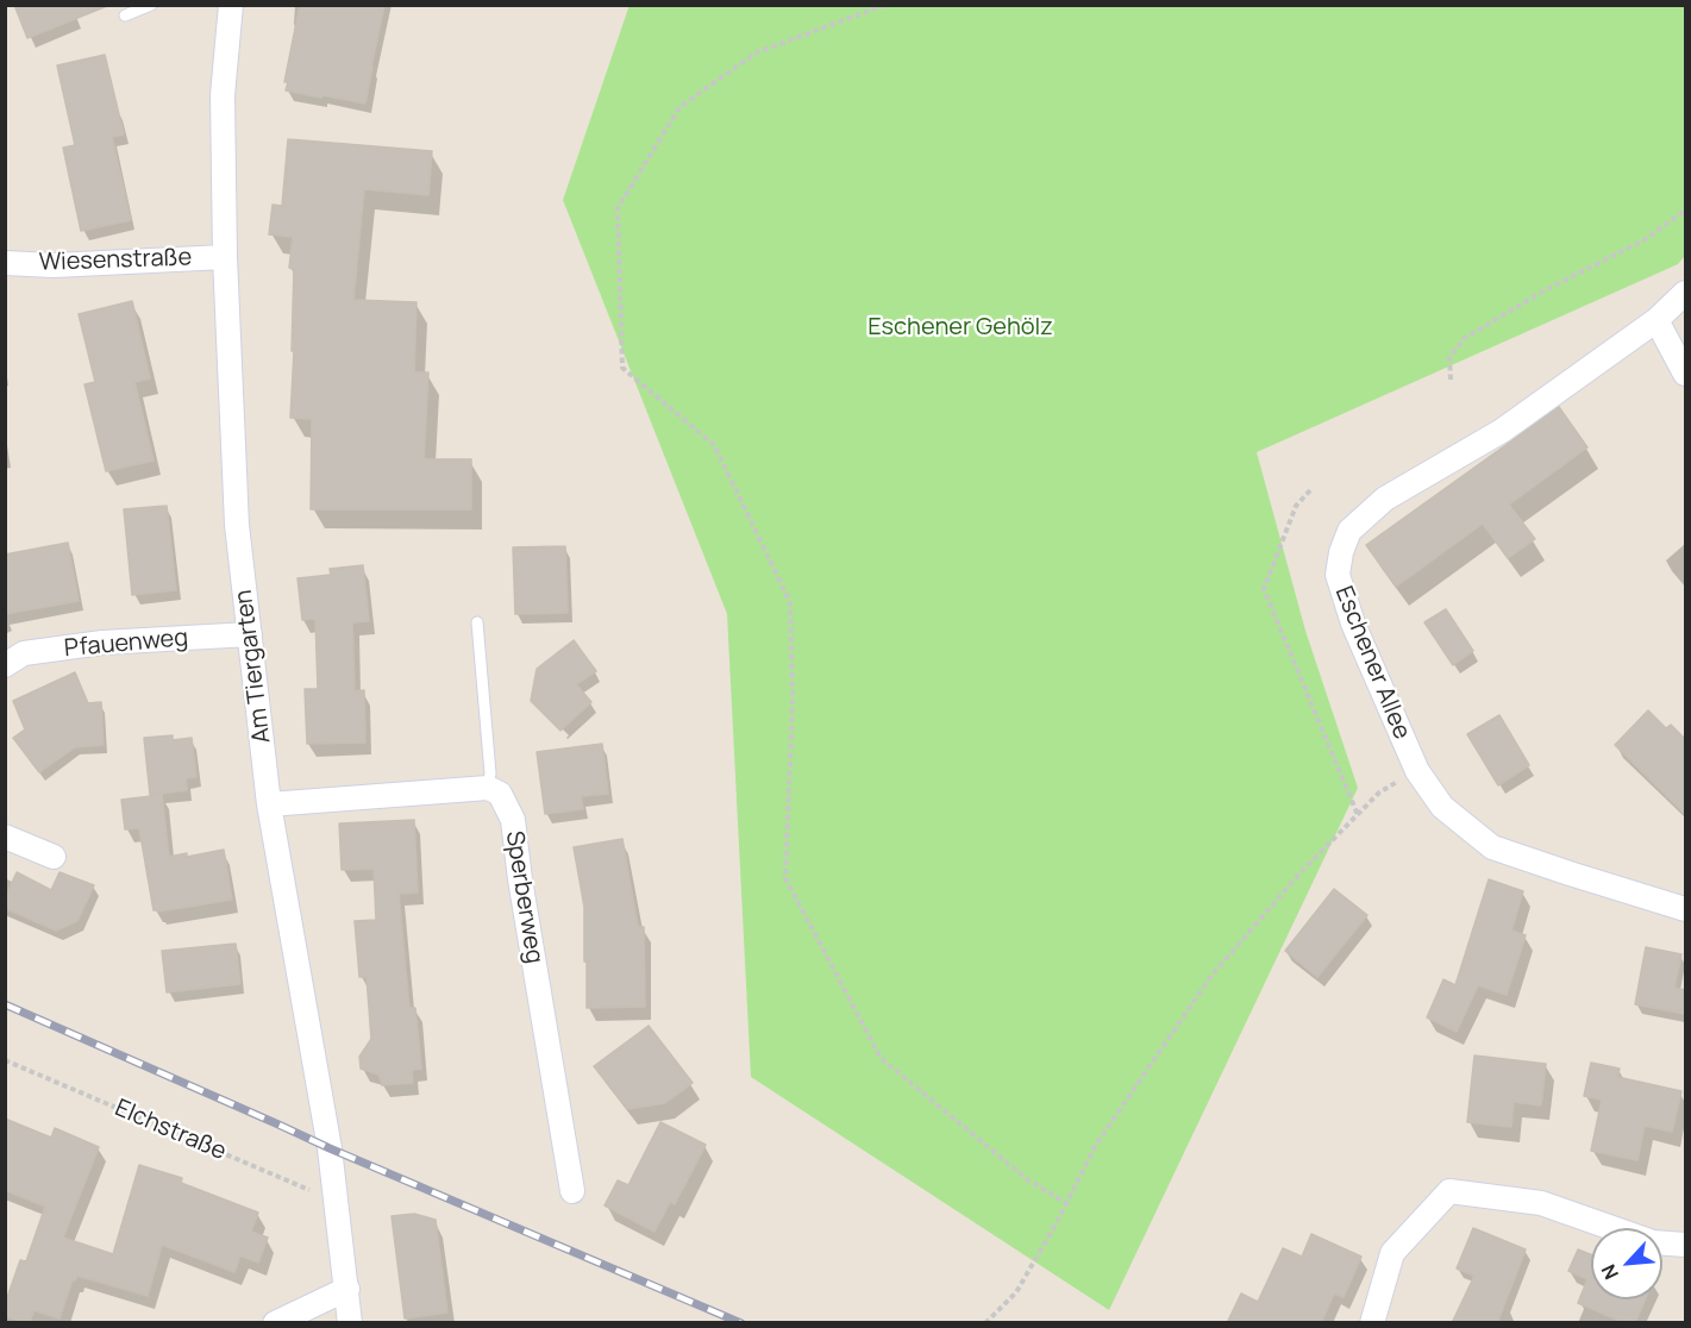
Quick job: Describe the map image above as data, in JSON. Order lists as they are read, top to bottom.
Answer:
{
  "streets": {
    "street": [
      "Wiesenstraße",
      "Pfauenweg",
      "Eschener Allee",
      "Am Tiergarten",
      "Sperberweg"
    ],
    "path": ["Elchstraße"]
  },
  "crossings": [
    ["Wiesenstraße", "Am Tiergarten"],
    ["Pfauenweg", "Am Tiergarten"],
    ["Am Tiergarten", "Elchstraße"]
  ],
  "parks": ["Eschener Gehölz"],
  "north": "bottom left"
}
